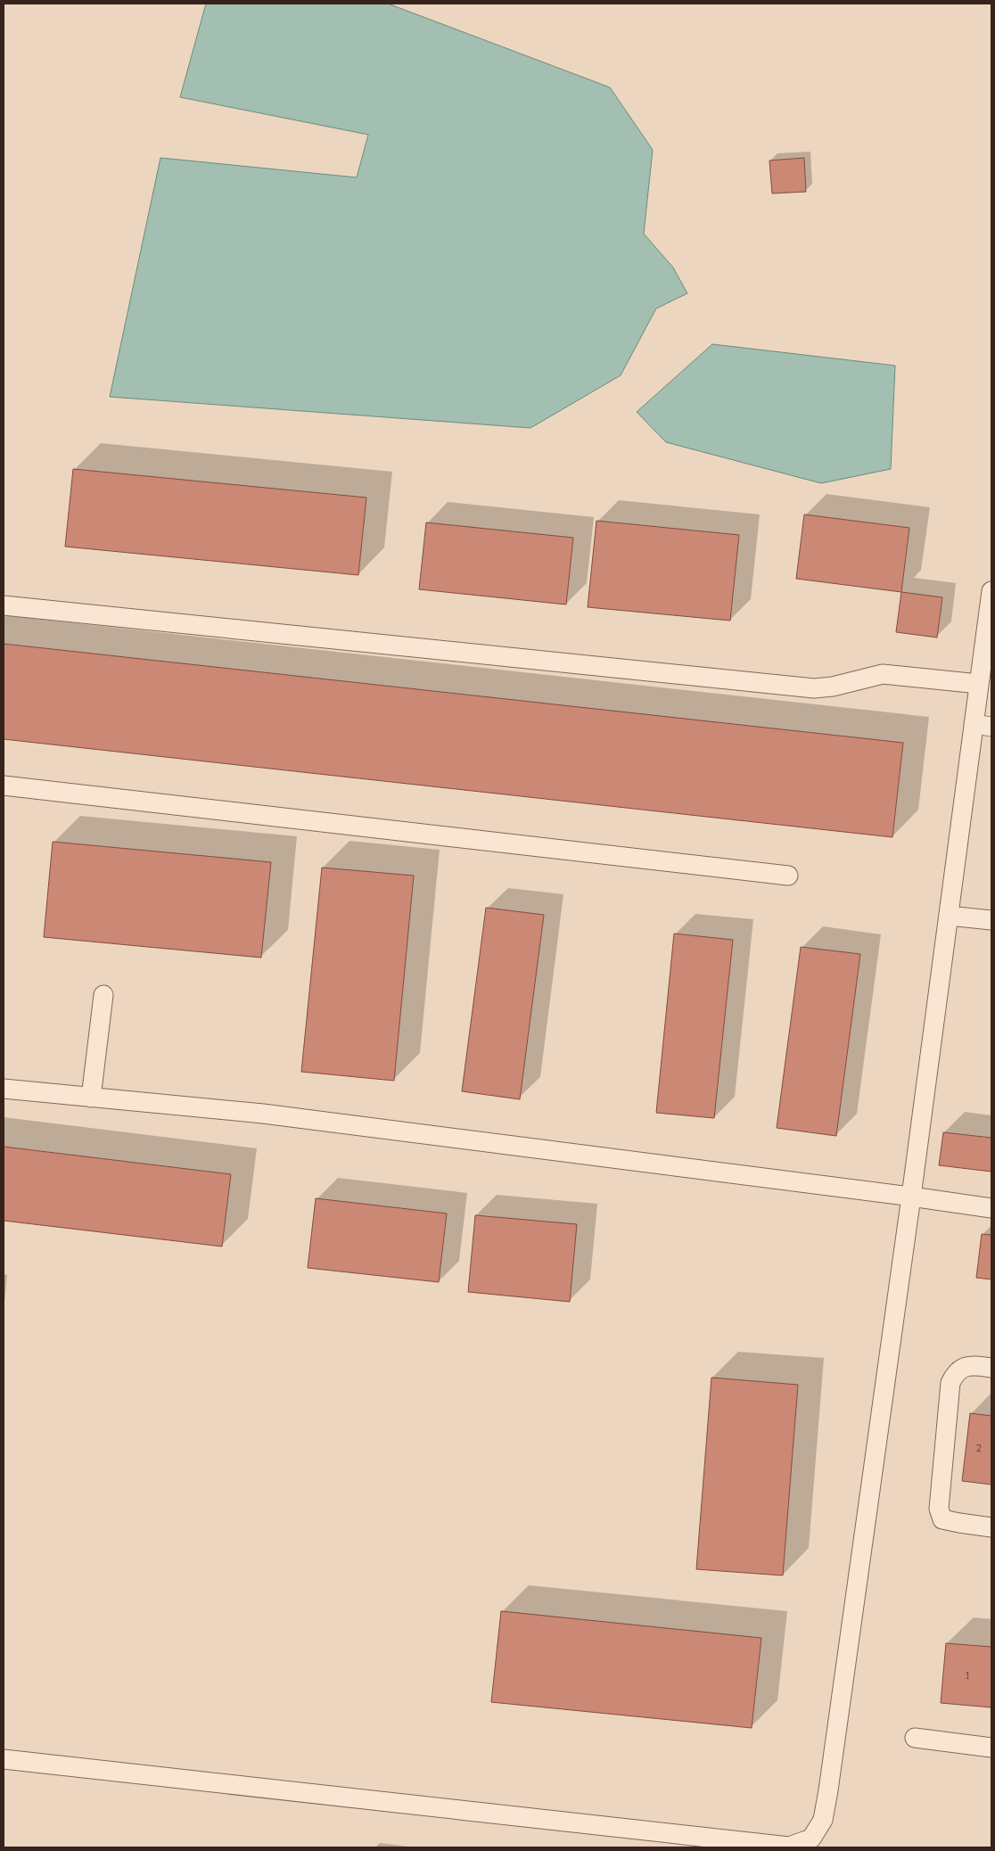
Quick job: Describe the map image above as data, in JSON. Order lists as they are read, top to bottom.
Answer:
{
  "house_numbers": ["2", "1"]
}
